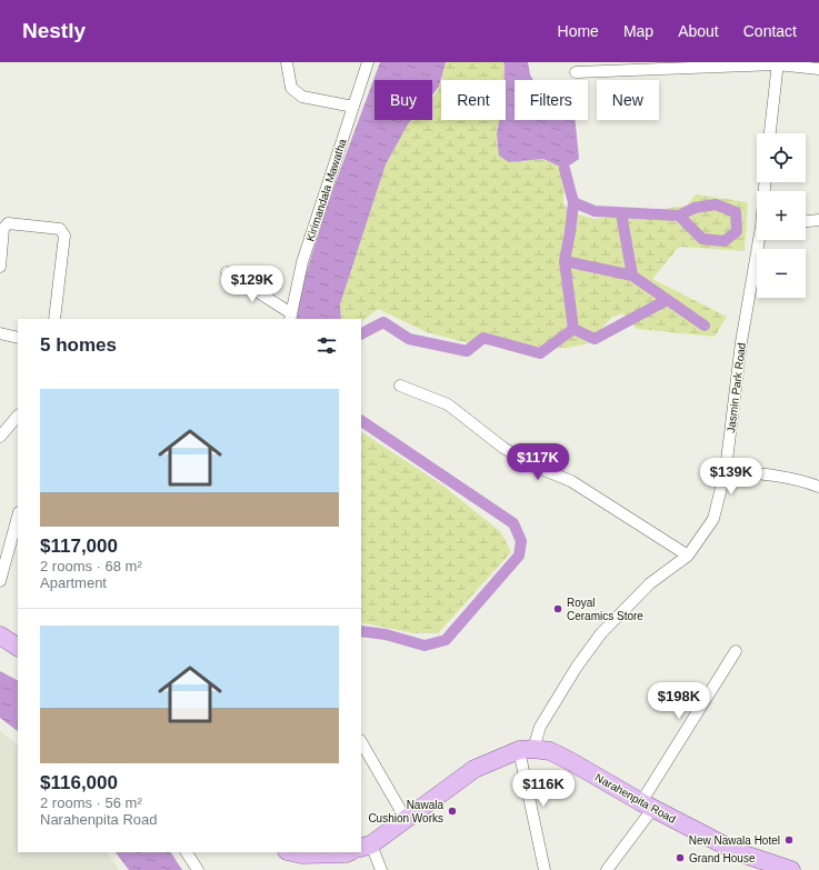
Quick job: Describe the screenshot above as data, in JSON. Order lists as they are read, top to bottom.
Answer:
{
  "streets": {
    "main road": ["Narahenpita Road"],
    "street": ["Kirimandala Mawatha", "Jasmin Park Road"]
  },
  "crossings": [
    ["Jasmin Park Road", "Narahenpita Road"]
  ],
  "places": [
    "Royal Ceramics Store",
    "Nawala Cushion Works",
    "New Nawala Hotel",
    "Grand House"
  ],
  "page": {
    "header": "Nestly",
    "nav": [
      "Home",
      "Map",
      "About",
      "Contact"
    ],
    "chip": [
      "Buy",
      "Rent",
      "Filters",
      "New"
    ],
    "map_buttons": ["+", "−"],
    "price": [
      "$129K",
      "$117K",
      "$139K",
      "$198K",
      "$116K"
    ],
    "heading": "5 homes",
    "list": [
      {
        "name": "$117,000",
        "note": "2 rooms · 68 m² · Apartment"
      },
      {
        "name": "$116,000",
        "note": "2 rooms · 56 m² · Narahenpita Road"
      }
    ]
  }
}
